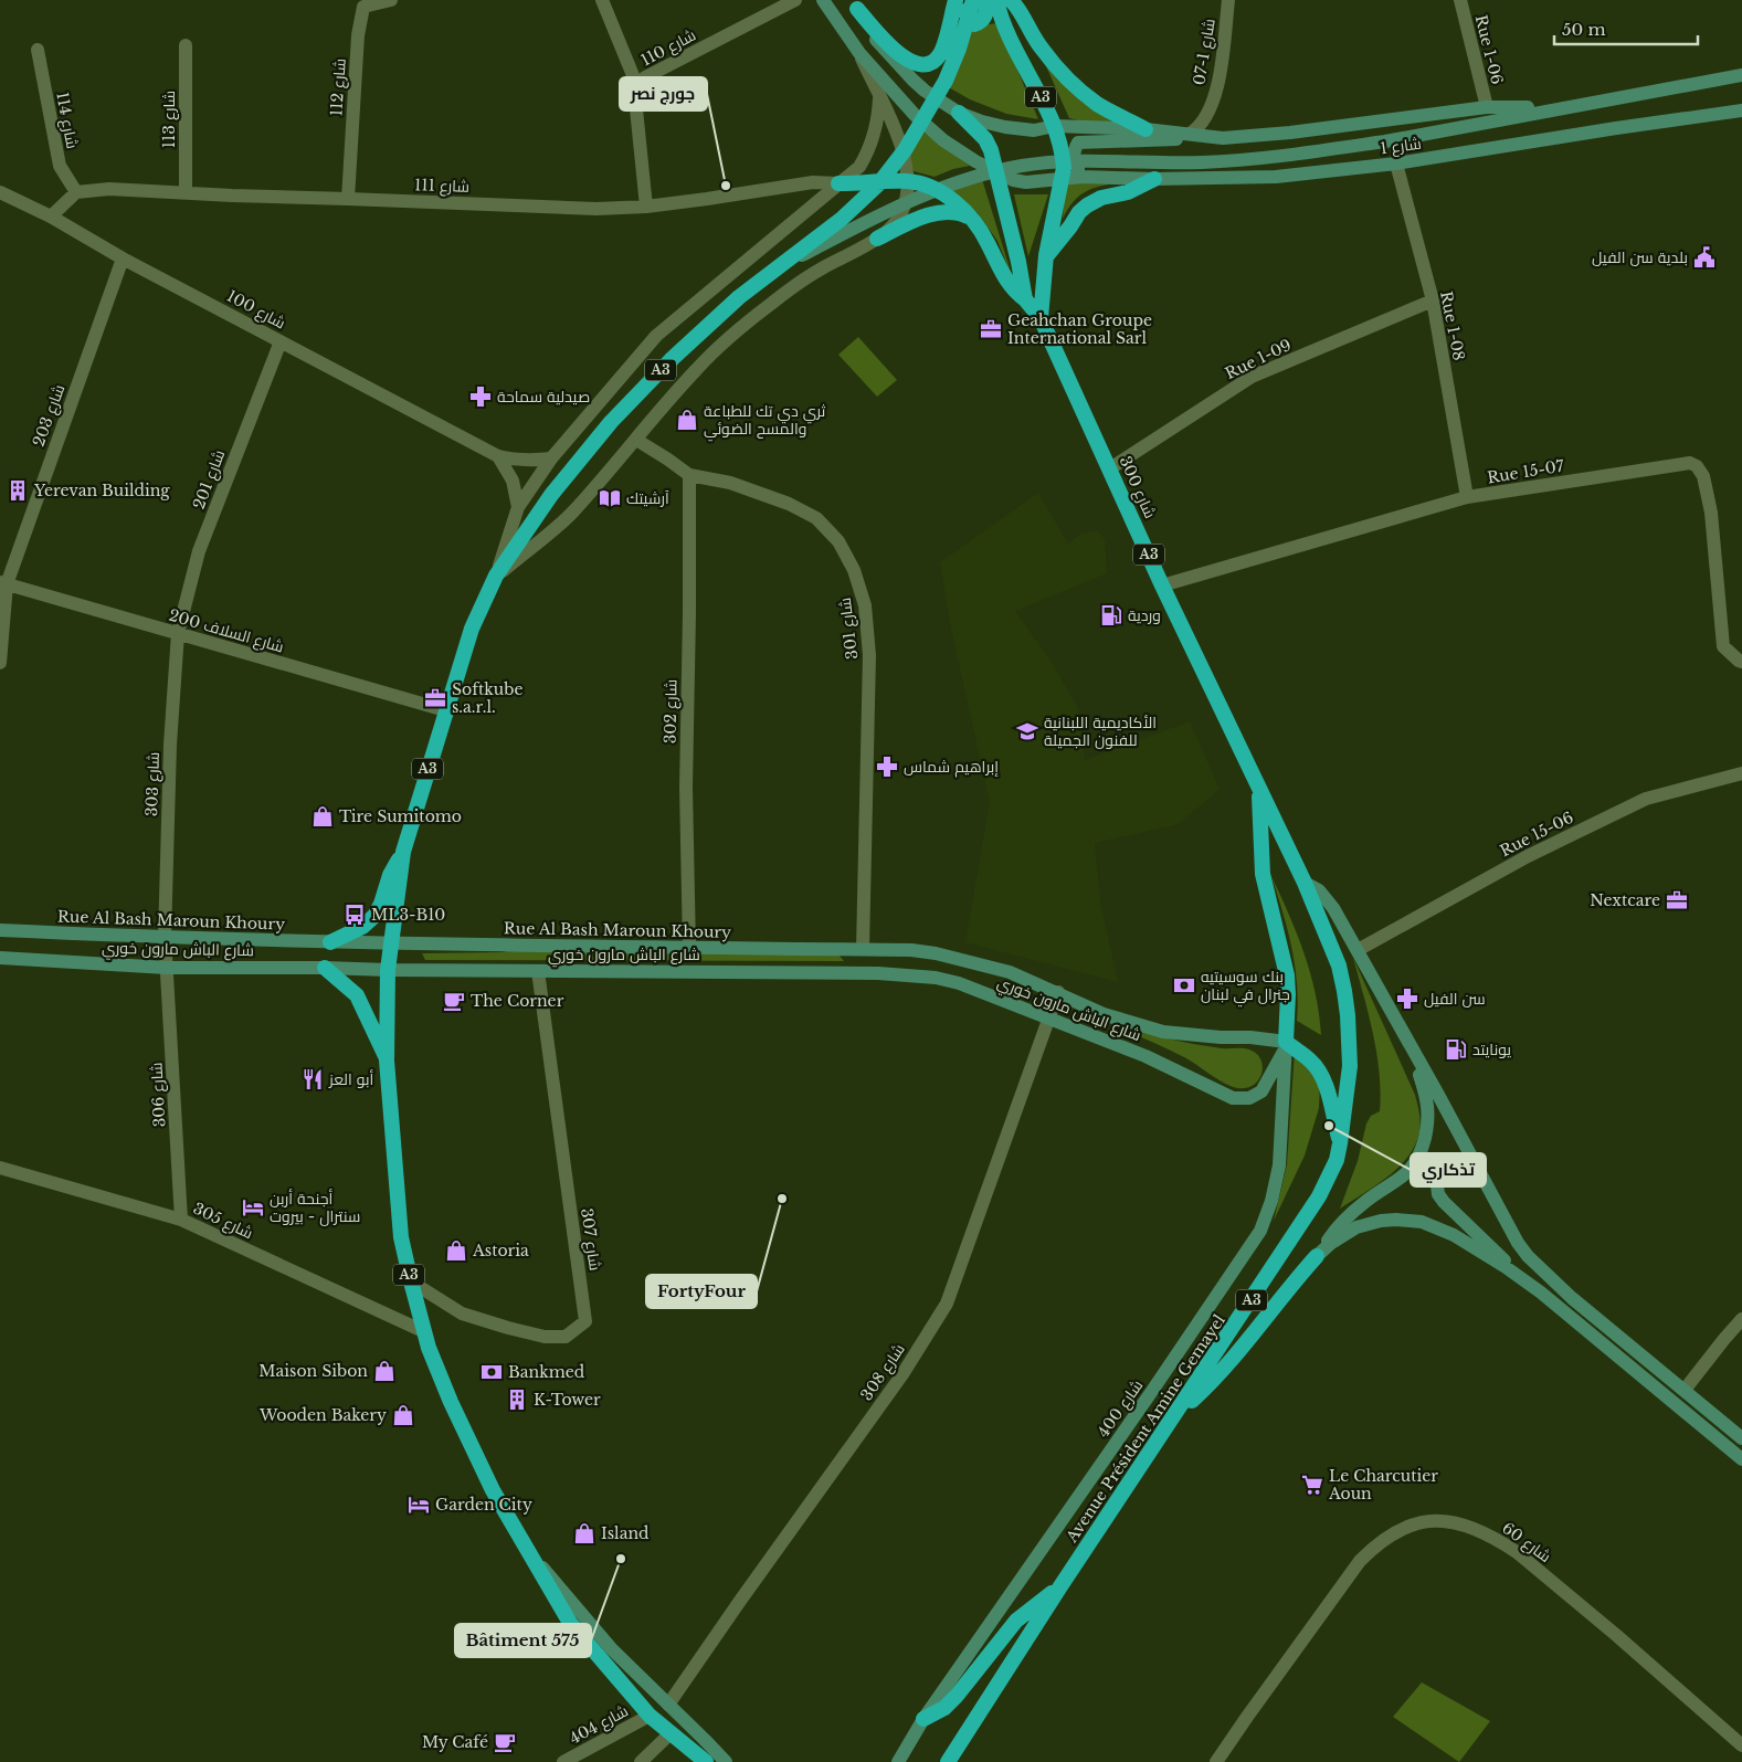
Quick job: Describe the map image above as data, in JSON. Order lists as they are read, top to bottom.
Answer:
{
  "streets": {
    "highway": ["A3", "شارع 300", "Avenue Président Amine Gemayel"],
    "main road": [
      "شارع 1",
      "Rue Al Bash Maroun Khoury",
      "شارع الباش مارون خوري",
      "شارع 400"
    ],
    "street": [
      "شارع 110",
      "Rue 1-06",
      "شارع 1-07",
      "شارع 112",
      "شارع 113",
      "شارع 114",
      "شارع 111",
      "شارع 100",
      "Rue 1-08",
      "Rue 1-09",
      "شارع 203",
      "Rue 15-07",
      "شارع 201",
      "شارع 301",
      "200 شارع السلاف",
      "شارع 302",
      "شارع 303",
      "Rue 15-06",
      "شارع 306",
      "شارع 305",
      "شارع 307",
      "شارع 308",
      "شارع 60",
      "شارع 404"
    ]
  },
  "crossings": [
    ["شارع 110", "شارع 111"],
    ["Rue 1-06", "شارع 1"],
    ["شارع 1-07", "شارع 1"],
    ["شارع 112", "شارع 111"],
    ["A3", "شارع 1"],
    ["A3", "شارع 300"],
    ["A3", "200 شارع السلاف"],
    ["A3", "Rue Al Bash Maroun Khoury"],
    ["A3", "شارع الباش مارون خوري"],
    ["A3", "شارع 305"],
    ["A3", "شارع 307"],
    ["A3", "شارع 308"],
    ["A3", "شارع 404"],
    ["شارع 113", "شارع 111"],
    ["شارع 114", "شارع 111"],
    ["شارع 1", "Rue 1-08"],
    ["شارع 111", "شارع 300"],
    ["شارع 100", "شارع 203"],
    ["شارع 100", "شارع 201"],
    ["Rue 1-08", "Rue 1-09"],
    ["Rue 1-08", "Rue 15-07"],
    ["Rue 1-09", "شارع 300"],
    ["شارع 203", "200 شارع السلاف"],
    ["Rue 15-07", "شارع 300"],
    ["شارع 201", "200 شارع السلاف"],
    ["شارع 201", "شارع 303"],
    ["شارع 300", "Avenue Président Amine Gemayel"],
    ["شارع 301", "شارع 302"],
    ["شارع 301", "Rue Al Bash Maroun Khoury"],
    ["200 شارع السلاف", "شارع 303"],
    ["شارع 302", "Rue Al Bash Maroun Khoury"],
    ["شارع 303", "Rue Al Bash Maroun Khoury"],
    ["شارع 303", "شارع الباش مارون خوري"],
    ["شارع 303", "شارع 306"],
    ["Rue Al Bash Maroun Khoury", "شارع الباش مارون خوري"],
    ["Rue Al Bash Maroun Khoury", "شارع 308"],
    ["Rue Al Bash Maroun Khoury", "شارع 400"],
    ["شارع الباش مارون خوري", "شارع 306"],
    ["شارع الباش مارون خوري", "شارع 307"],
    ["شارع الباش مارون خوري", "شارع 308"],
    ["شارع الباش مارون خوري", "شارع 400"],
    ["شارع 306", "شارع 305"]
  ],
  "places": {
    "other": [
      "جورج نصر",
      "تذكاري",
      "FortyFour",
      "Bâtiment 575"
    ],
    "public building": ["بلدية سن الفيل"],
    "office": ["Geahchan Groupe International Sarl", "Softkube s.a.r.l.", "Nextcare"],
    "pharmacy": ["صيدلية سماحة", "إبراهيم شماس", "سن الفيل"],
    "shop": [
      "ثري دي تك للطباعة والمسح الضوئي",
      "Tire Sumitomo",
      "Astoria",
      "Maison Sibon",
      "Wooden Bakery",
      "Island"
    ],
    "building": ["Yerevan Building", "K-Tower"],
    "library": ["آرشيتك"],
    "fuel station": ["وردية", "يونايتد"],
    "school or university": ["الأكاديمية اللبنانية للفنون الجميلة"],
    "bus stop": ["ML3-B10"],
    "bank": ["بنك سوسيتيه جنرال في لبنان", "Bankmed"],
    "cafe": ["The Corner", "My Café"],
    "restaurant": ["أبو العز"],
    "hotel": ["أجنحة أربن سنترال - بيروت", "Garden City"],
    "supermarket": ["Le Charcutier Aoun"]
  },
  "scale_bar": "50 m"
}
